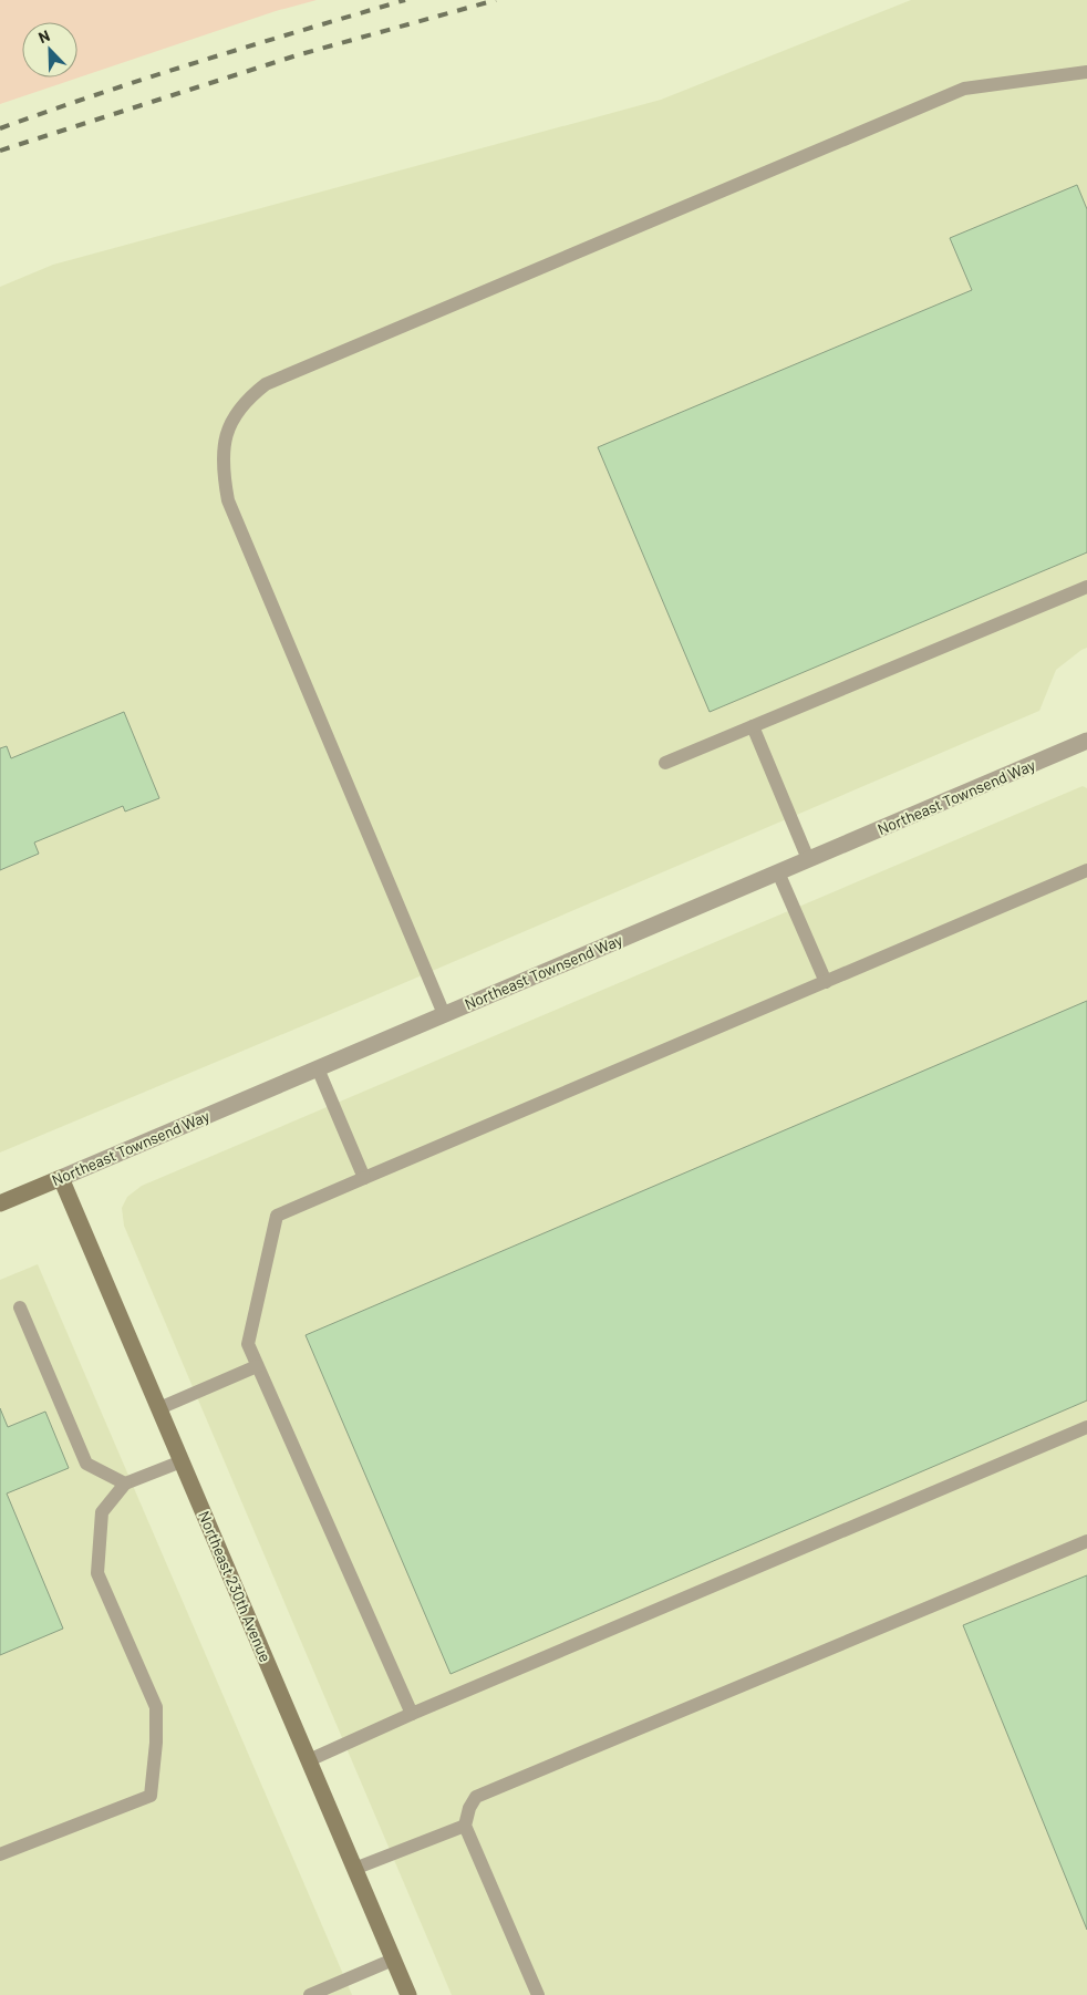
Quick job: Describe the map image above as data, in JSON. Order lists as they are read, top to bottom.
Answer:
{
  "streets": {
    "street": ["Northeast Townsend Way", "Northeast 230th Avenue"]
  },
  "crossings": [
    ["Northeast Townsend Way", "Northeast 230th Avenue"]
  ],
  "north": "top left"
}
